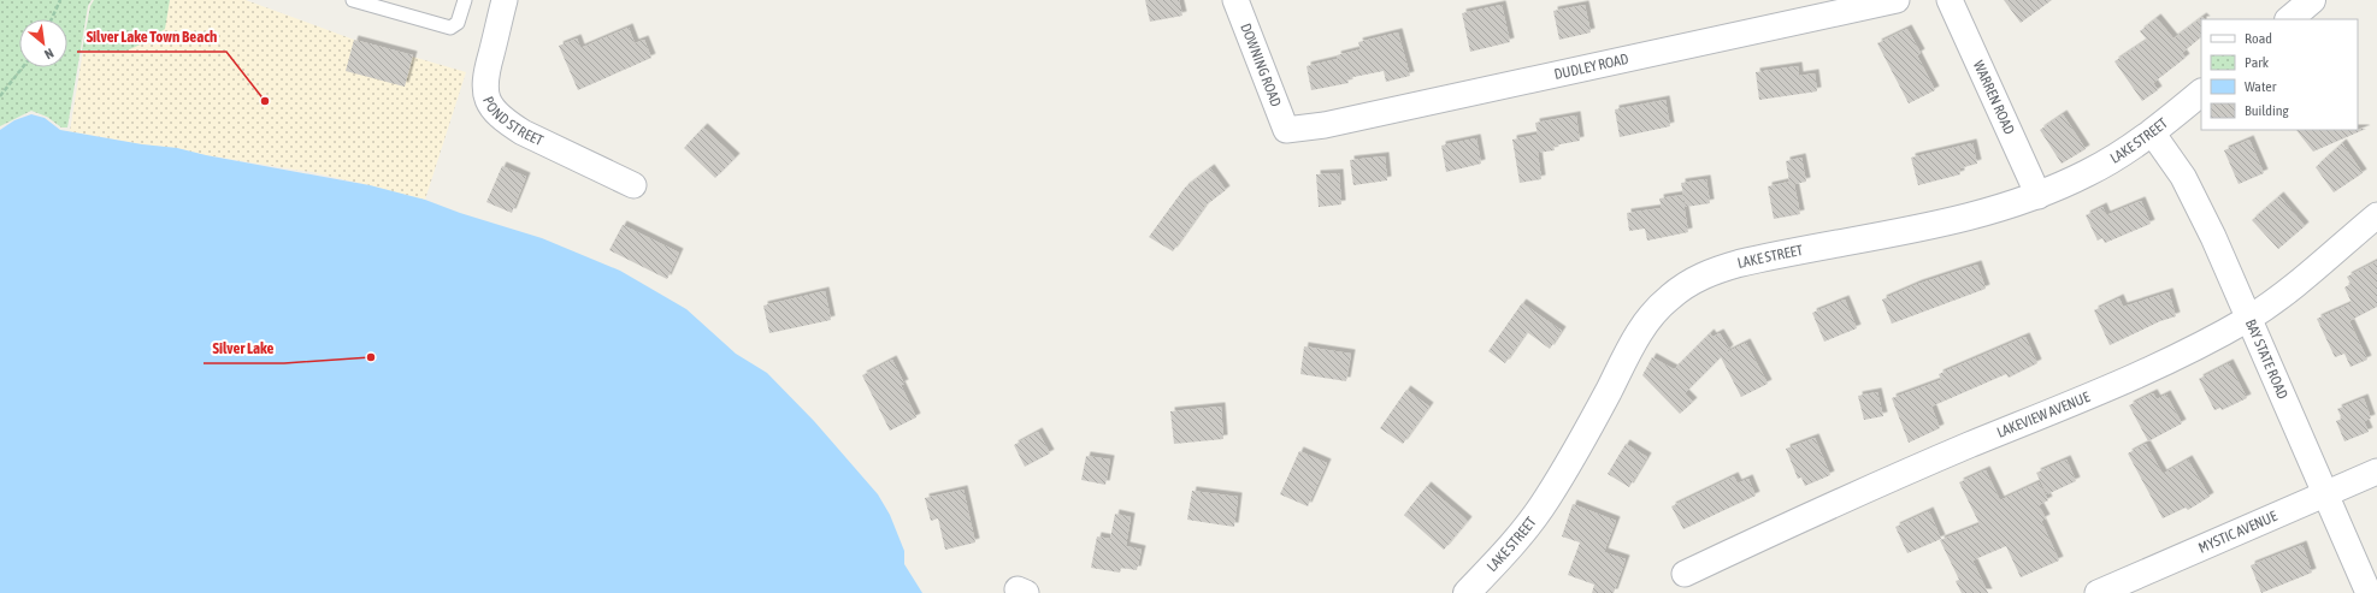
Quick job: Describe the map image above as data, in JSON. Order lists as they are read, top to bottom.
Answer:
{
  "streets": {
    "street": [
      "DOWNING ROAD",
      "DUDLEY ROAD",
      "WARREN ROAD",
      "POND STREET",
      "LAKE STREET",
      "BAY STATE ROAD",
      "LAKEVIEW AVENUE",
      "MYSTIC AVENUE"
    ]
  },
  "crossings": [
    ["DOWNING ROAD", "DUDLEY ROAD"],
    ["WARREN ROAD", "LAKE STREET"],
    ["LAKE STREET", "BAY STATE ROAD"],
    ["BAY STATE ROAD", "LAKEVIEW AVENUE"],
    ["BAY STATE ROAD", "MYSTIC AVENUE"]
  ],
  "places": ["Silver Lake Town Beach", "Silver Lake"],
  "legend": [
    "Road",
    "Park",
    "Water",
    "Building"
  ],
  "north": "bottom right"
}
